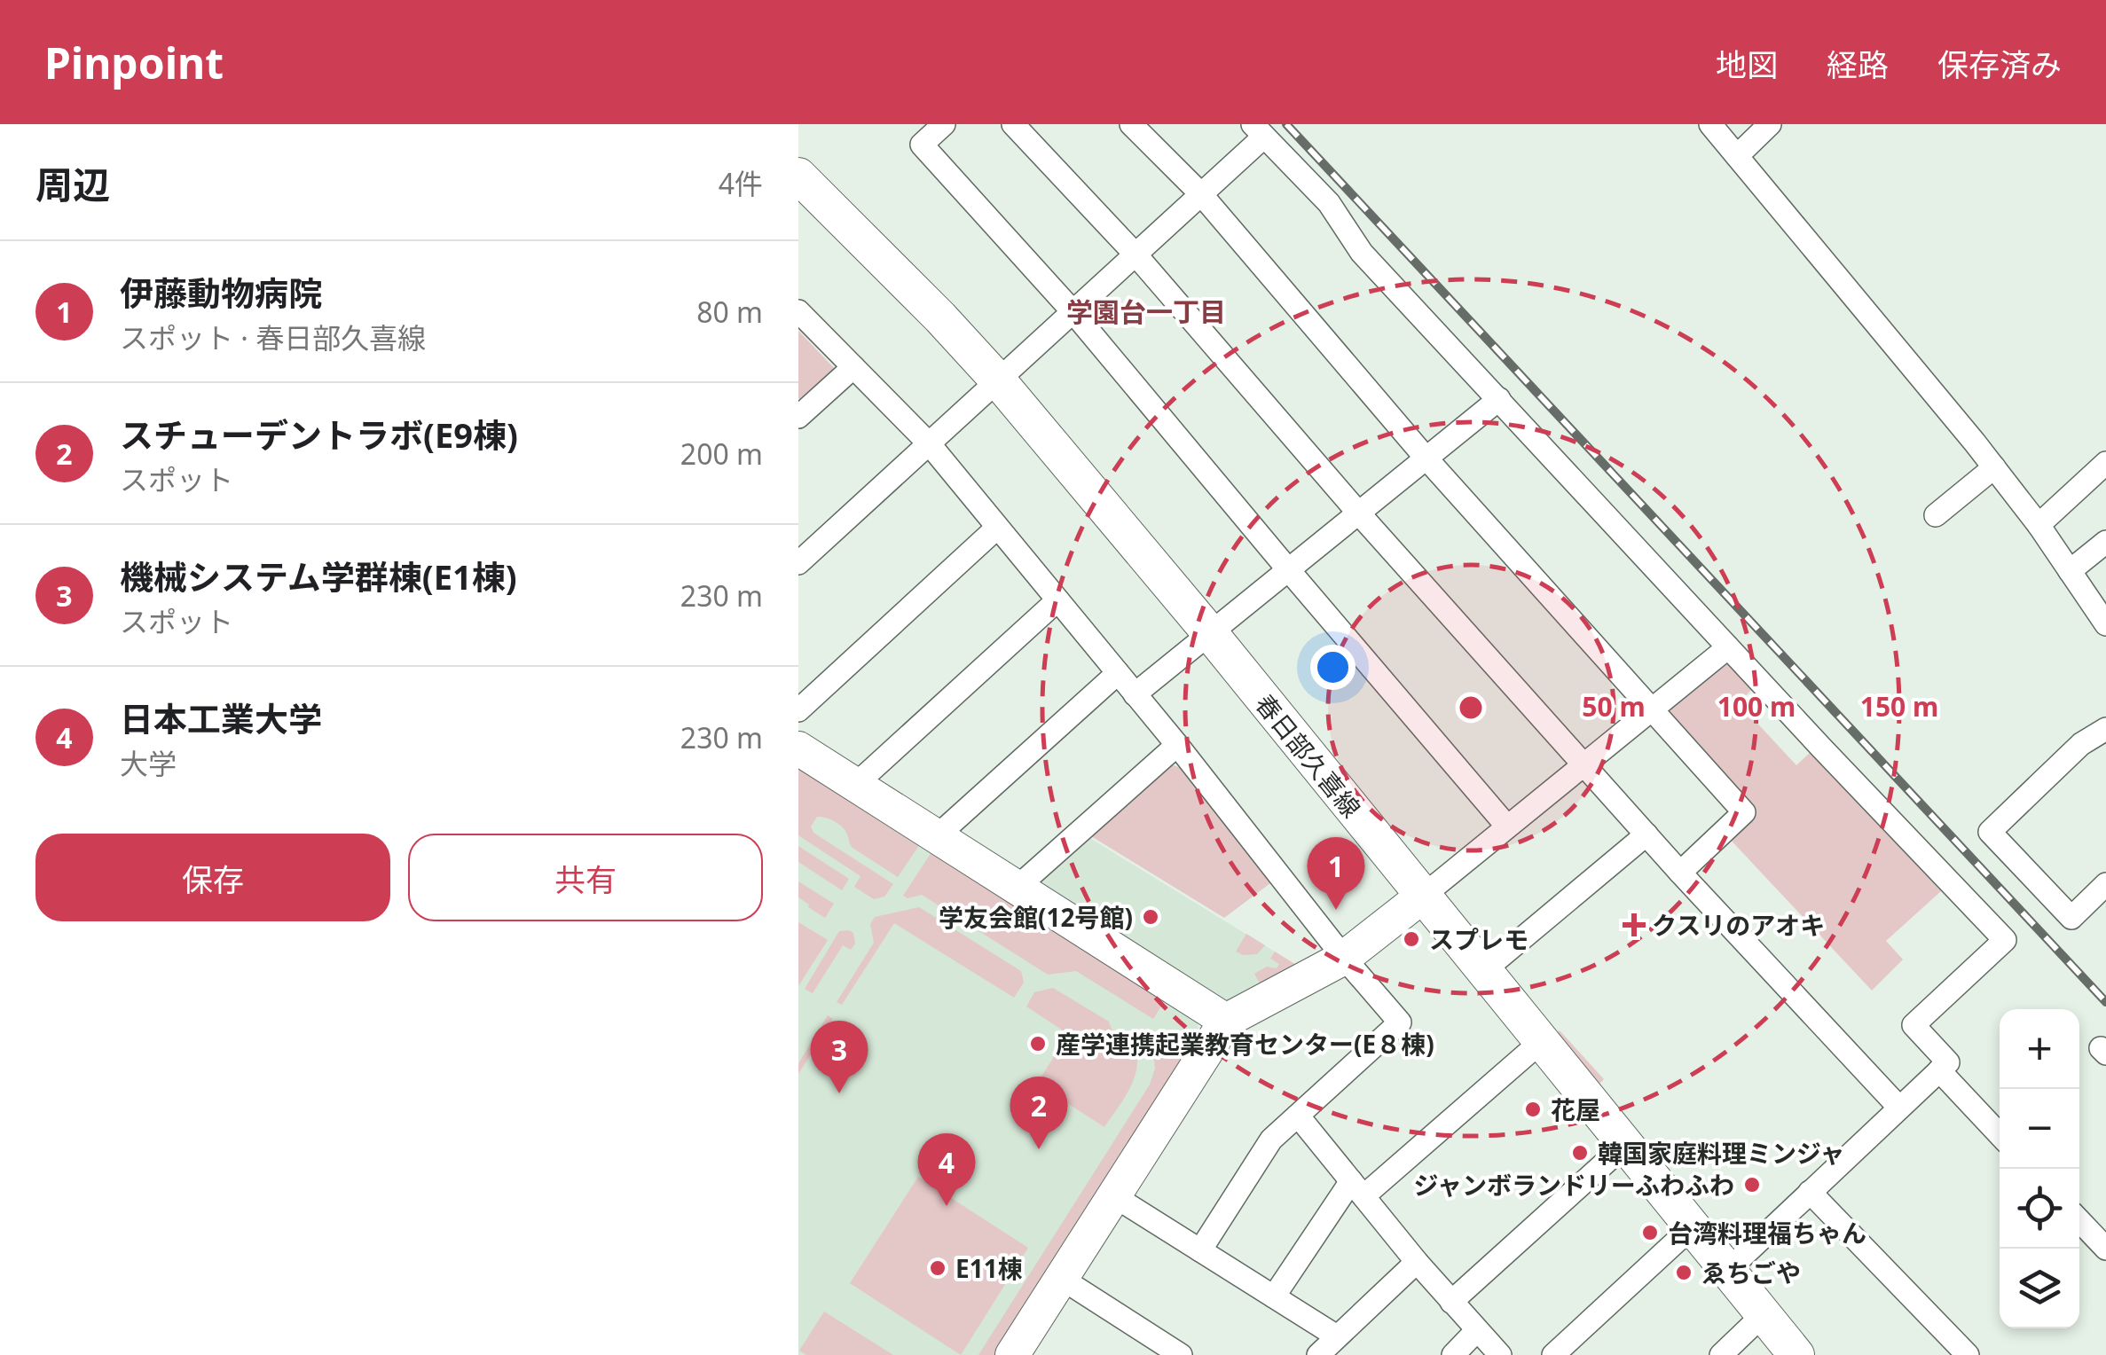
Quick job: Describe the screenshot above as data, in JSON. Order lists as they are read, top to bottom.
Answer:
{
  "streets": {
    "main road": ["春日部久喜線"]
  },
  "districts": ["学園台一丁目"],
  "places": {
    "other": [
      "学友会館(12号館)",
      "スプレモ",
      "産学連携起業教育センター(E８棟)",
      "花屋",
      "韓国家庭料理ミンジャ",
      "ジャンボランドリーふわふわ",
      "台湾料理福ちゃん",
      "E11棟",
      "ゑちごや"
    ],
    "health": ["クスリのアオキ"]
  },
  "page": {
    "header": "Pinpoint",
    "nav": ["地図", "経路", "保存済み"],
    "heading": ["周辺", "4件"],
    "list": [
      {
        "mark": "1",
        "name": "伊藤動物病院",
        "note": "スポット · 春日部久喜線",
        "value": "80 m"
      },
      {
        "mark": "2",
        "name": "スチューデントラボ(E9棟)",
        "note": "スポット",
        "value": "200 m"
      },
      {
        "mark": "3",
        "name": "機械システム学群棟(E1棟)",
        "note": "スポット",
        "value": "230 m"
      },
      {
        "mark": "4",
        "name": "日本工業大学",
        "note": "大学",
        "value": "230 m"
      }
    ],
    "buttons": ["保存", "共有"],
    "pins": [
      "1",
      "3",
      "2",
      "4"
    ],
    "map_buttons": ["+", "−"]
  },
  "rings": ["50 m", "100 m", "150 m"]
}
